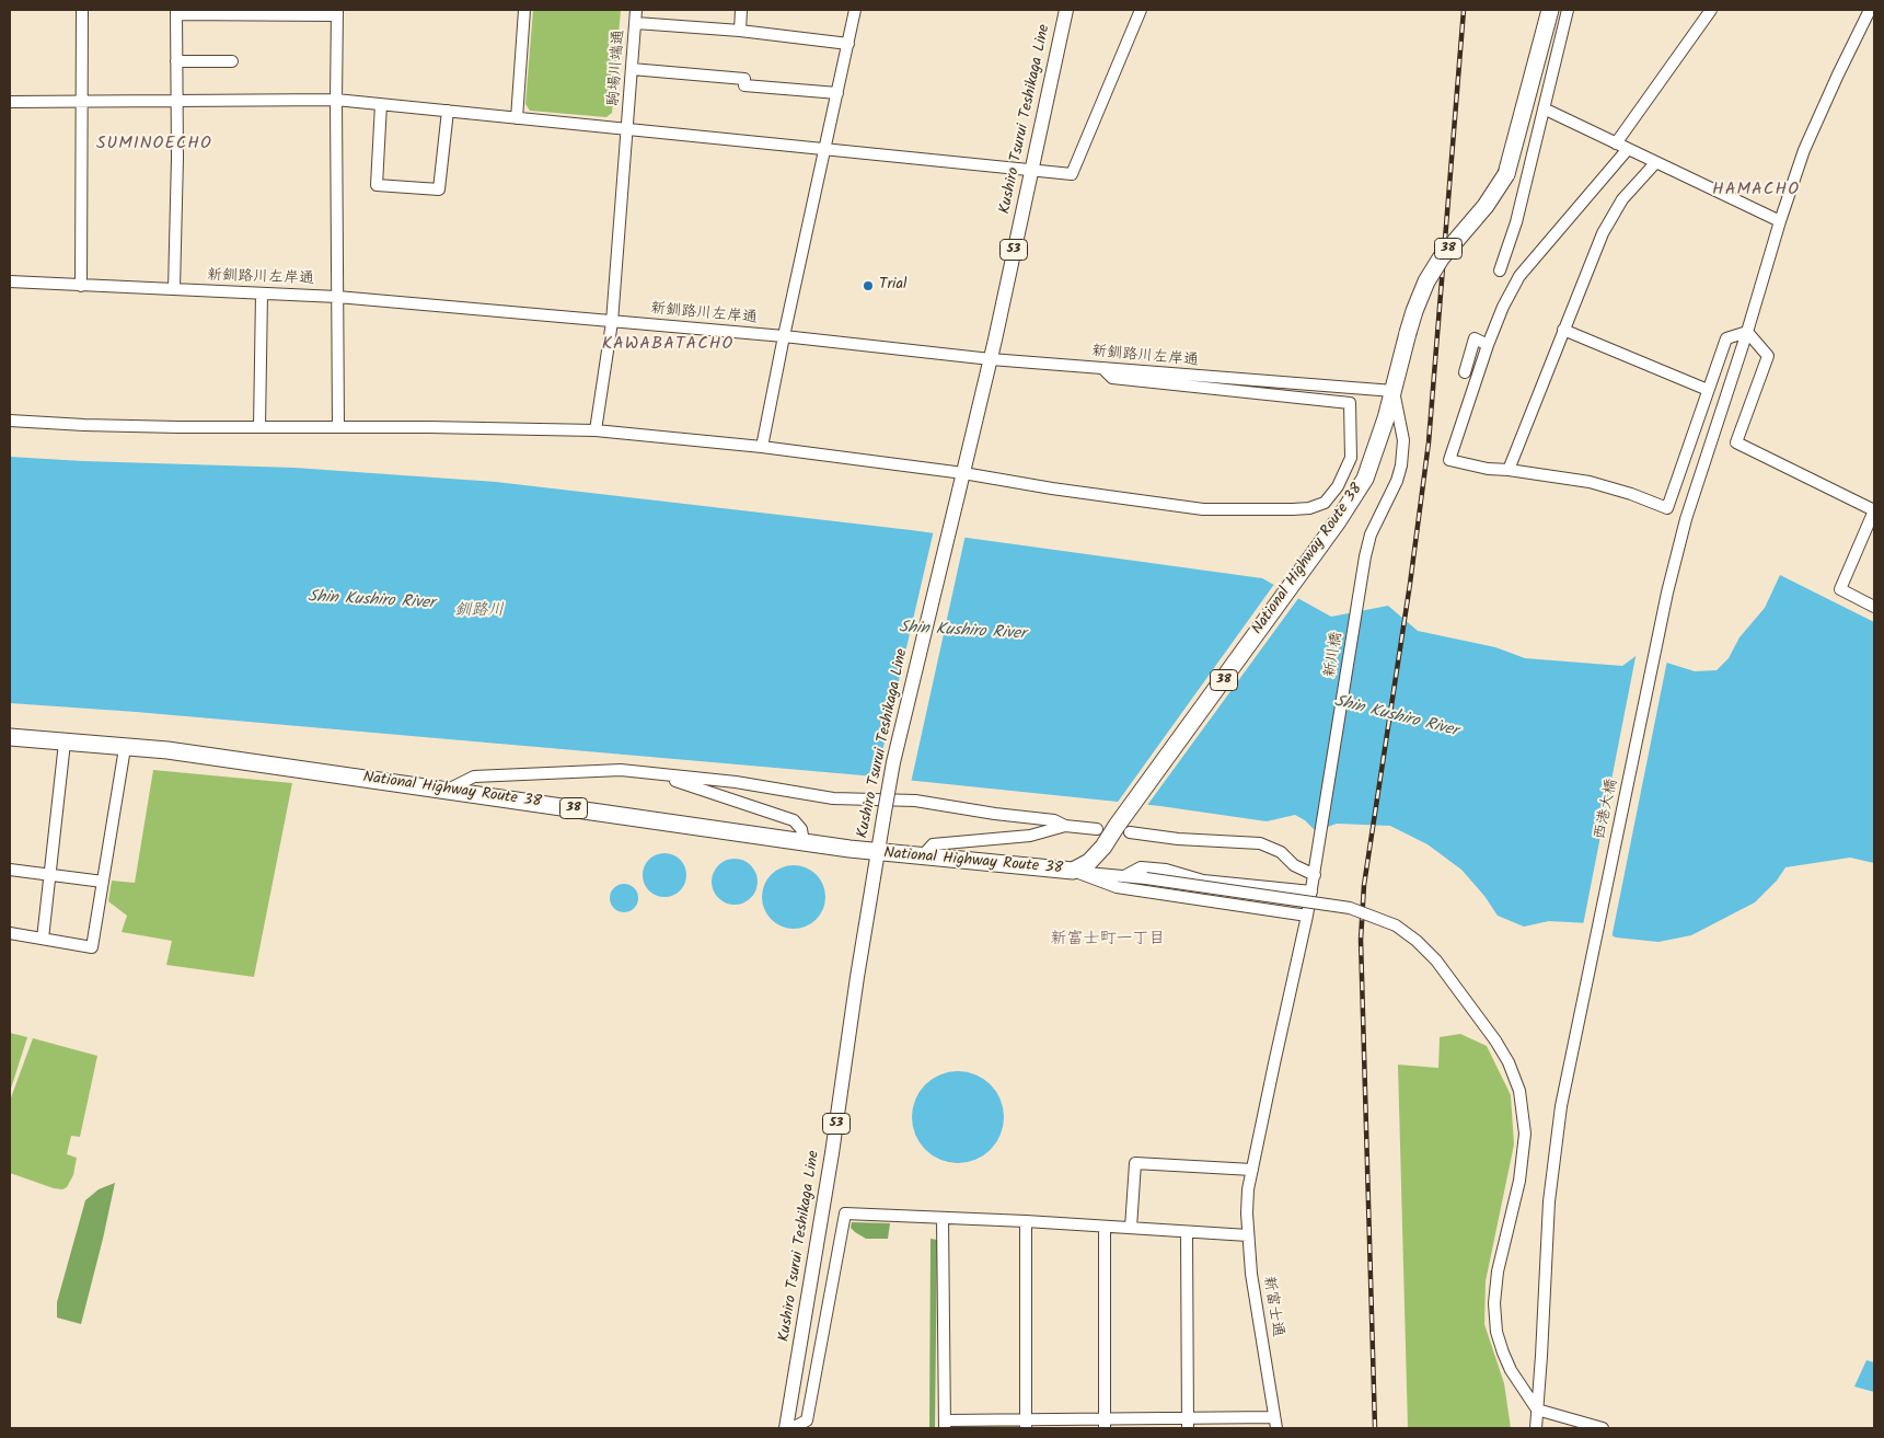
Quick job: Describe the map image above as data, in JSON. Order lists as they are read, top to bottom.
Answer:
{
  "streets": {
    "highway": ["38", "National Highway Route 38"],
    "main road": ["Kushiro Tsurui Teshikaga Line", "53"],
    "street": [
      "駒場川端通",
      "新釧路川左岸通",
      "新川橋",
      "西港大橋",
      "新富士通"
    ]
  },
  "crossings": [
    ["駒場川端通", "新釧路川左岸通"],
    ["Kushiro Tsurui Teshikaga Line", "新釧路川左岸通"],
    ["Kushiro Tsurui Teshikaga Line", "National Highway Route 38"],
    ["新釧路川左岸通", "National Highway Route 38"],
    ["新釧路川左岸通", "新川橋"],
    ["National Highway Route 38", "新川橋"],
    ["新川橋", "新富士通"]
  ],
  "districts": [
    "SUMINOECHO",
    "HAMACHO",
    "KAWABATACHO",
    "新富士町一丁目"
  ],
  "water": ["Shin Kushiro River", "釧路川"],
  "places": ["Trial"]
}
